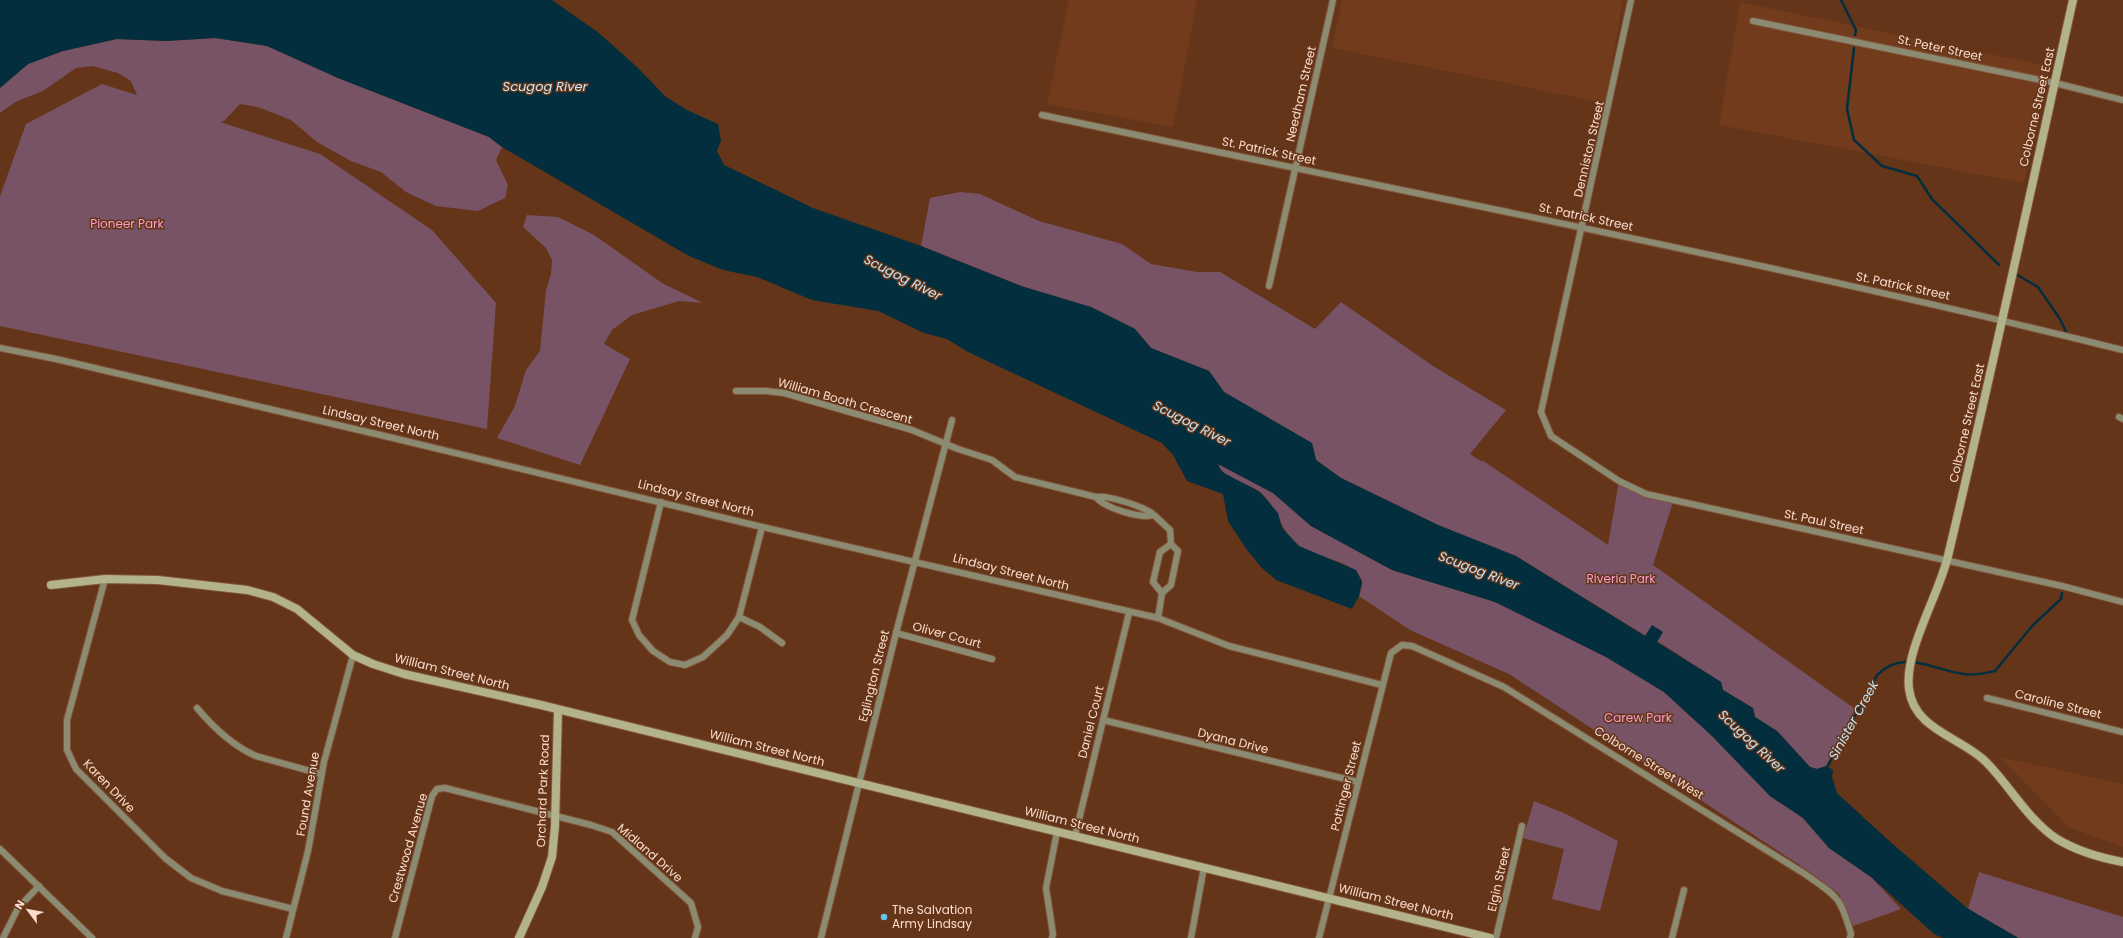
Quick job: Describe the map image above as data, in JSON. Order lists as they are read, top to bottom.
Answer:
{
  "streets": {
    "street": [
      "St. Peter Street",
      "Needham Street",
      "Colborne Street East",
      "Denniston Street",
      "St. Patrick Street",
      "William Booth Crescent",
      "Lindsay Street North",
      "St. Paul Street",
      "Oliver Court",
      "William Street North",
      "Eglington Street",
      "Caroline Street",
      "Daniel Court",
      "Dyana Drive",
      "Colborne Street West",
      "Karen Drive",
      "Pottinger Street",
      "Orchard Park Road",
      "Found Avenue",
      "Crestwood Avenue",
      "Midland Drive",
      "Elgin Street"
    ]
  },
  "crossings": [
    ["St. Peter Street", "Colborne Street East"],
    ["Needham Street", "St. Patrick Street"],
    ["Colborne Street East", "St. Patrick Street"],
    ["Colborne Street East", "St. Paul Street"],
    ["Denniston Street", "St. Patrick Street"],
    ["Denniston Street", "St. Paul Street"],
    ["William Booth Crescent", "Eglington Street"],
    ["Lindsay Street North", "Eglington Street"],
    ["Lindsay Street North", "Daniel Court"],
    ["Lindsay Street North", "Pottinger Street"],
    ["Oliver Court", "Eglington Street"],
    ["William Street North", "Eglington Street"],
    ["William Street North", "Daniel Court"],
    ["William Street North", "Karen Drive"],
    ["William Street North", "Pottinger Street"],
    ["William Street North", "Orchard Park Road"],
    ["William Street North", "Found Avenue"],
    ["Daniel Court", "Dyana Drive"],
    ["Dyana Drive", "Pottinger Street"],
    ["Colborne Street West", "Pottinger Street"],
    ["Karen Drive", "Found Avenue"],
    ["Orchard Park Road", "Crestwood Avenue"],
    ["Orchard Park Road", "Midland Drive"],
    ["Crestwood Avenue", "Midland Drive"]
  ],
  "water": ["Scugog River", "Sinister Creek"],
  "parks": ["Pioneer Park", "Riveria Park", "Carew Park"],
  "places": ["The Salvation Army Lindsay"],
  "north": "top left"
}
